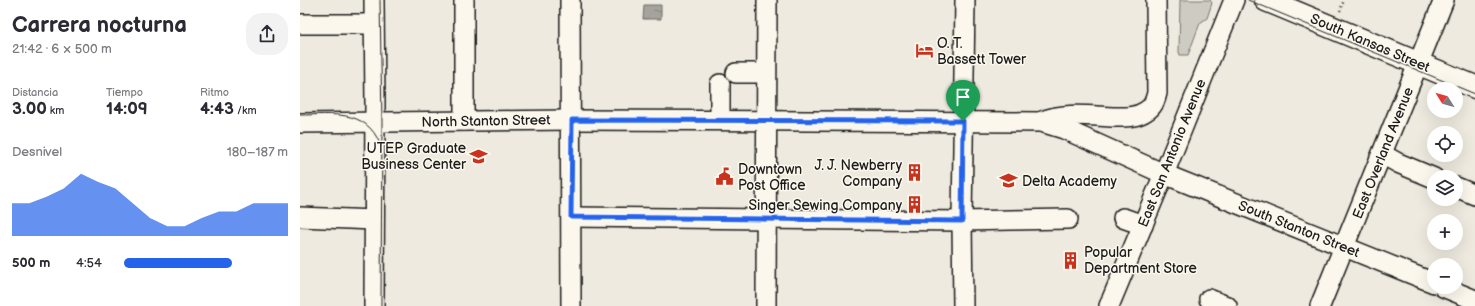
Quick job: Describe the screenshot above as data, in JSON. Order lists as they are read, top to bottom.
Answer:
{
  "streets": {
    "main road": ["South Kansas Street"],
    "street": [
      "North Stanton Street",
      "East San Antonio Avenue",
      "East Overland Avenue",
      "South Stanton Street"
    ]
  },
  "crossings": [
    ["South Kansas Street", "East Overland Avenue"],
    ["North Stanton Street", "East San Antonio Avenue"],
    ["North Stanton Street", "South Stanton Street"],
    ["East San Antonio Avenue", "South Stanton Street"],
    ["East Overland Avenue", "South Stanton Street"]
  ],
  "places": {
    "hotel": ["O. T. Bassett Tower"],
    "school or university": ["UTEP Graduate Business Center", "Delta Academy"],
    "building": ["J. J. Newberry Company", "Singer Sewing Company", "Popular Department Store"],
    "public building": ["Downtown Post Office"]
  },
  "north": "top left",
  "page": {
    "heading": ["Carrera nocturna", "21:42 · 6 × 500 m"],
    "stats": [
      ["Distancia", "3.00 km"],
      ["Tiempo", "14:09"],
      ["Ritmo", "4:43 /km"]
    ],
    "map_buttons": ["+", "−"],
    "chart": ["Desnivel", "180–187 m"],
    "list": [
      {
        "name": "500 m",
        "note": "4:54"
      }
    ]
  }
}
